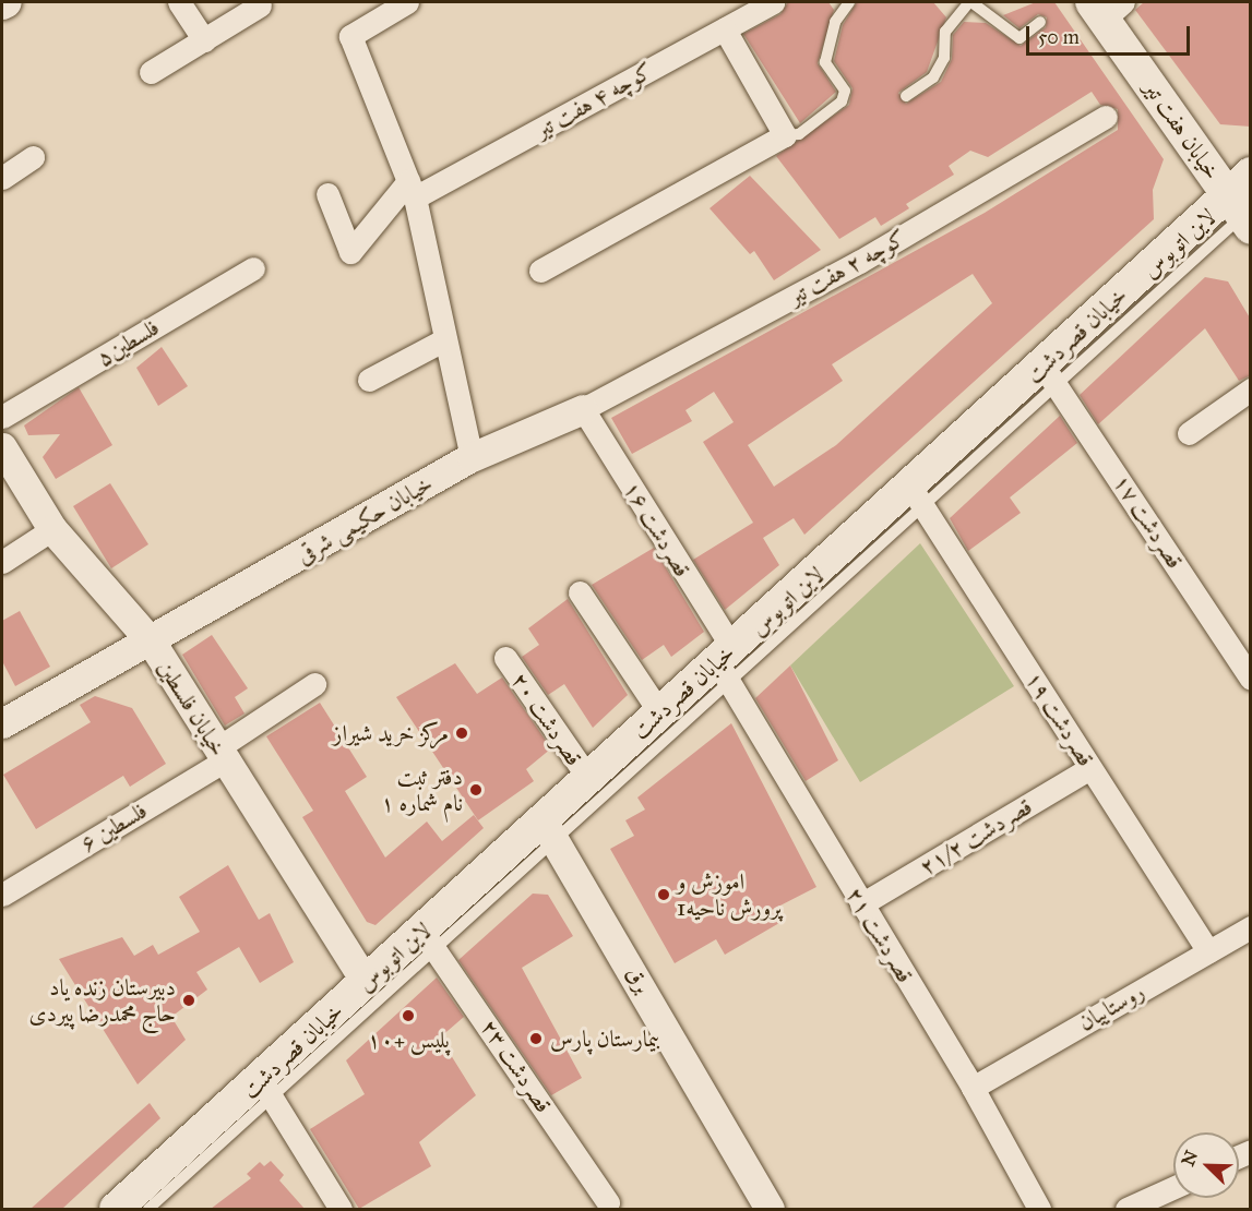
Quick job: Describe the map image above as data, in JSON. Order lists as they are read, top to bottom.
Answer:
{
  "streets": {
    "main road": ["خیابان هفت تیر", "خیابان قصردشت"],
    "street": [
      "کوچه ۴ هفت تیر",
      "کوچه ۲ هفت تیر",
      "فلسطین۵",
      "خیابان حکیمی شرقی",
      "قصردشت ۱۷",
      "قصردشت ۱۶",
      "خیابان فلسطین",
      "قصردشت ۲۰",
      "قصردشت ۱۹",
      "فلسطین ۶",
      "قصردشت ۲۱/۲",
      "قصردشت ۲۱",
      "برق",
      "روستاییان",
      "قصردشت ۲۳"
    ],
    "lane": ["لاین اتوبوس"]
  },
  "crossings": [
    ["خیابان هفت تیر", "خیابان قصردشت"],
    ["لاین اتوبوس", "خیابان قصردشت"],
    ["لاین اتوبوس", "قصردشت ۲۳"],
    ["کوچه ۲ هفت تیر", "خیابان حکیمی شرقی"],
    ["کوچه ۲ هفت تیر", "قصردشت ۱۶"],
    ["خیابان قصردشت", "قصردشت ۱۷"],
    ["خیابان قصردشت", "قصردشت ۱۶"],
    ["خیابان قصردشت", "خیابان فلسطین"],
    ["خیابان قصردشت", "قصردشت ۲۰"],
    ["خیابان قصردشت", "قصردشت ۱۹"],
    ["خیابان قصردشت", "قصردشت ۲۱"],
    ["خیابان قصردشت", "برق"],
    ["خیابان قصردشت", "قصردشت ۲۳"],
    ["خیابان حکیمی شرقی", "قصردشت ۱۶"],
    ["خیابان حکیمی شرقی", "خیابان فلسطین"],
    ["قصردشت ۱۶", "قصردشت ۲۱"],
    ["خیابان فلسطین", "فلسطین ۶"],
    ["قصردشت ۱۹", "قصردشت ۲۱/۲"],
    ["قصردشت ۱۹", "روستاییان"],
    ["قصردشت ۲۱/۲", "قصردشت ۲۱"],
    ["قصردشت ۲۱", "روستاییان"]
  ],
  "places": [
    "مرکز خرید شیراز",
    "دفتر ثبت نام شماره ١",
    "اموزش و پرورش ناحیه1",
    "دبیرستان زنده یاد حاج محمدرضا پیردی",
    "پلیس +۱۰",
    "بیمارستان پارس"
  ],
  "scale_bar": "50 m",
  "north": "top left"
}
